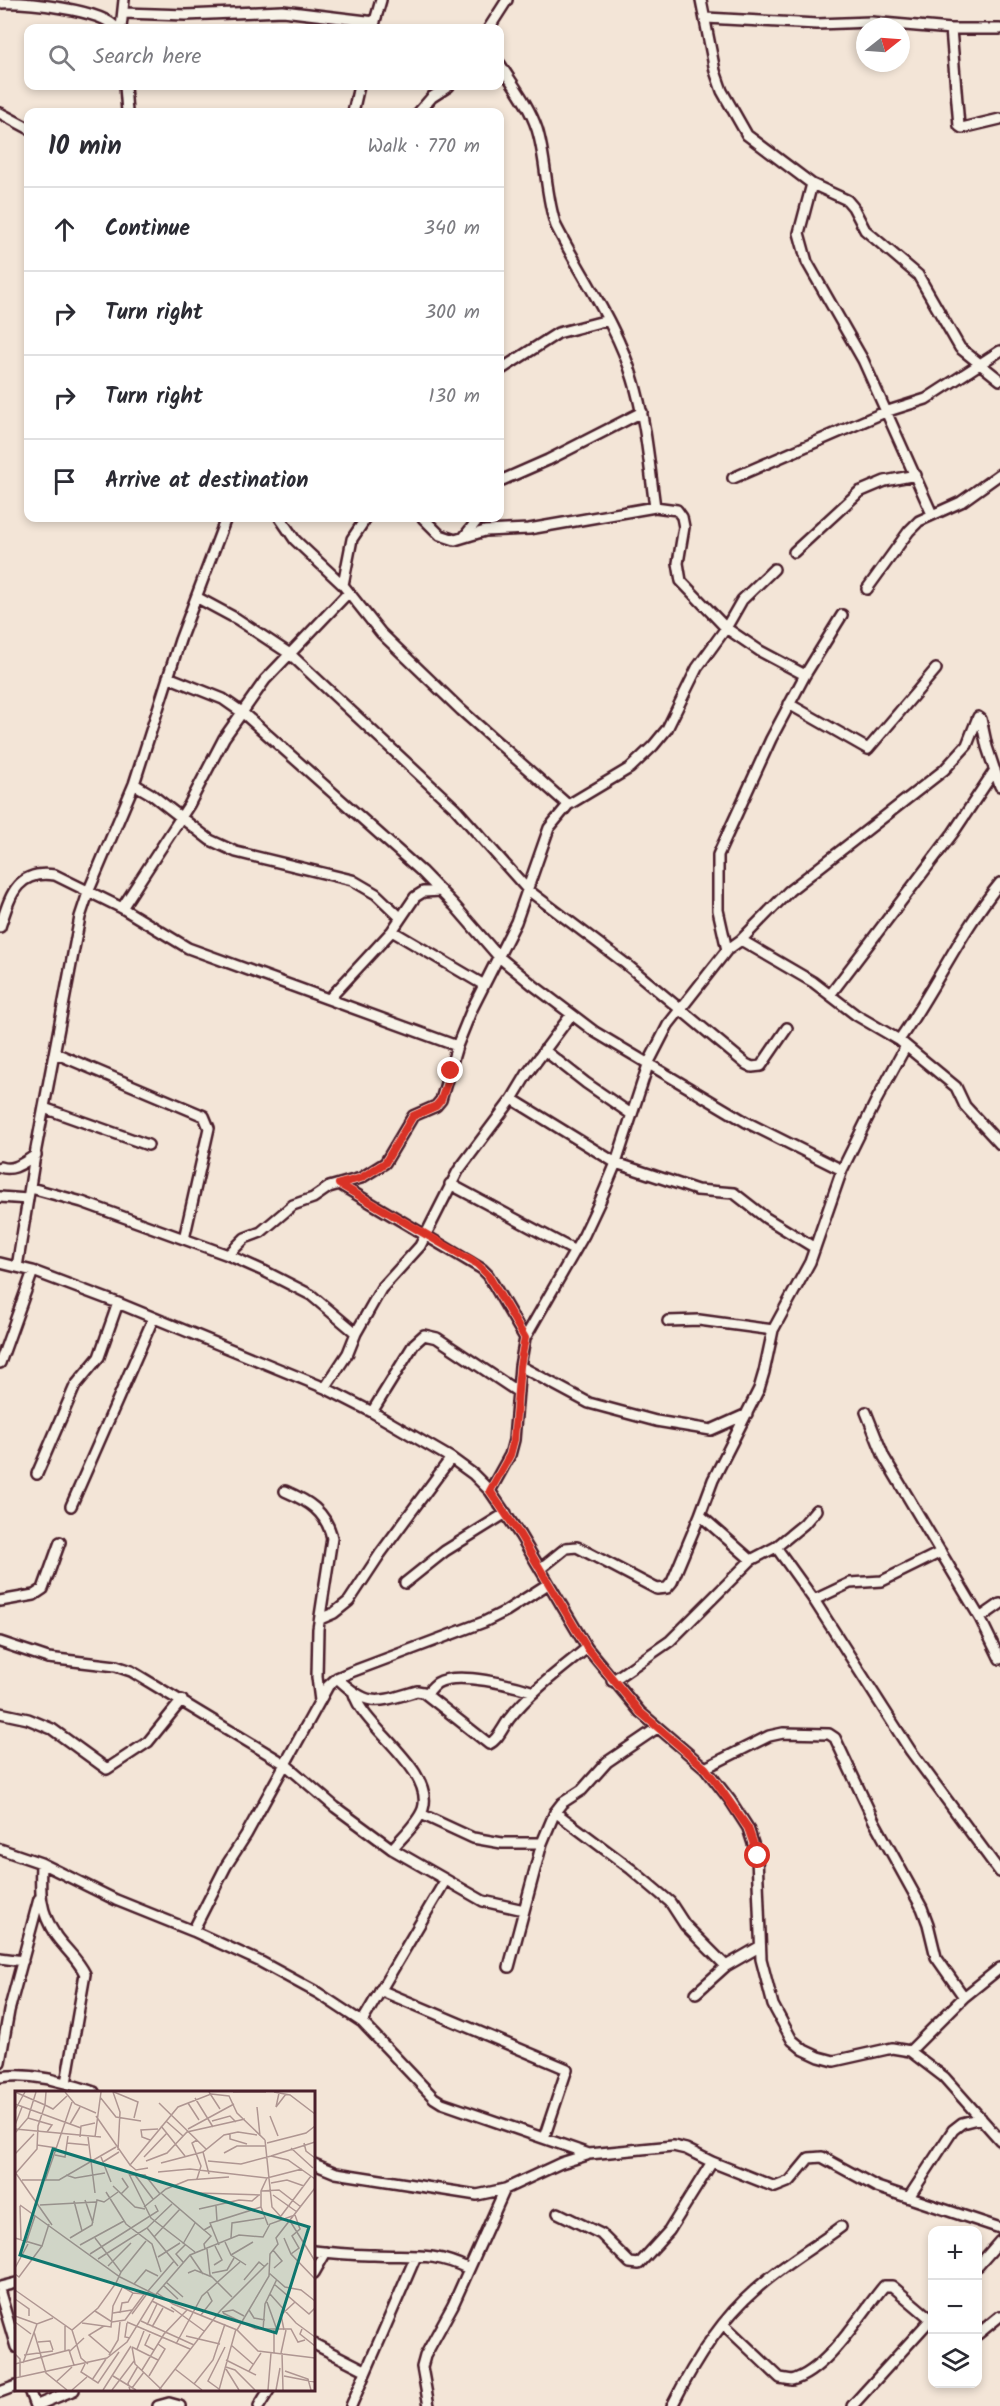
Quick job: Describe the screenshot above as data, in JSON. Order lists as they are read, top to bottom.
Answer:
{
  "north": "right",
  "page": {
    "search": "Search here",
    "heading": ["10 min", "Walk · 770 m"],
    "list": [
      ["Continue", "340 m"],
      ["Turn right", "300 m"],
      ["Turn right", "130 m"],
      "Arrive at destination"
    ],
    "map_buttons": ["+", "−"]
  }
}
